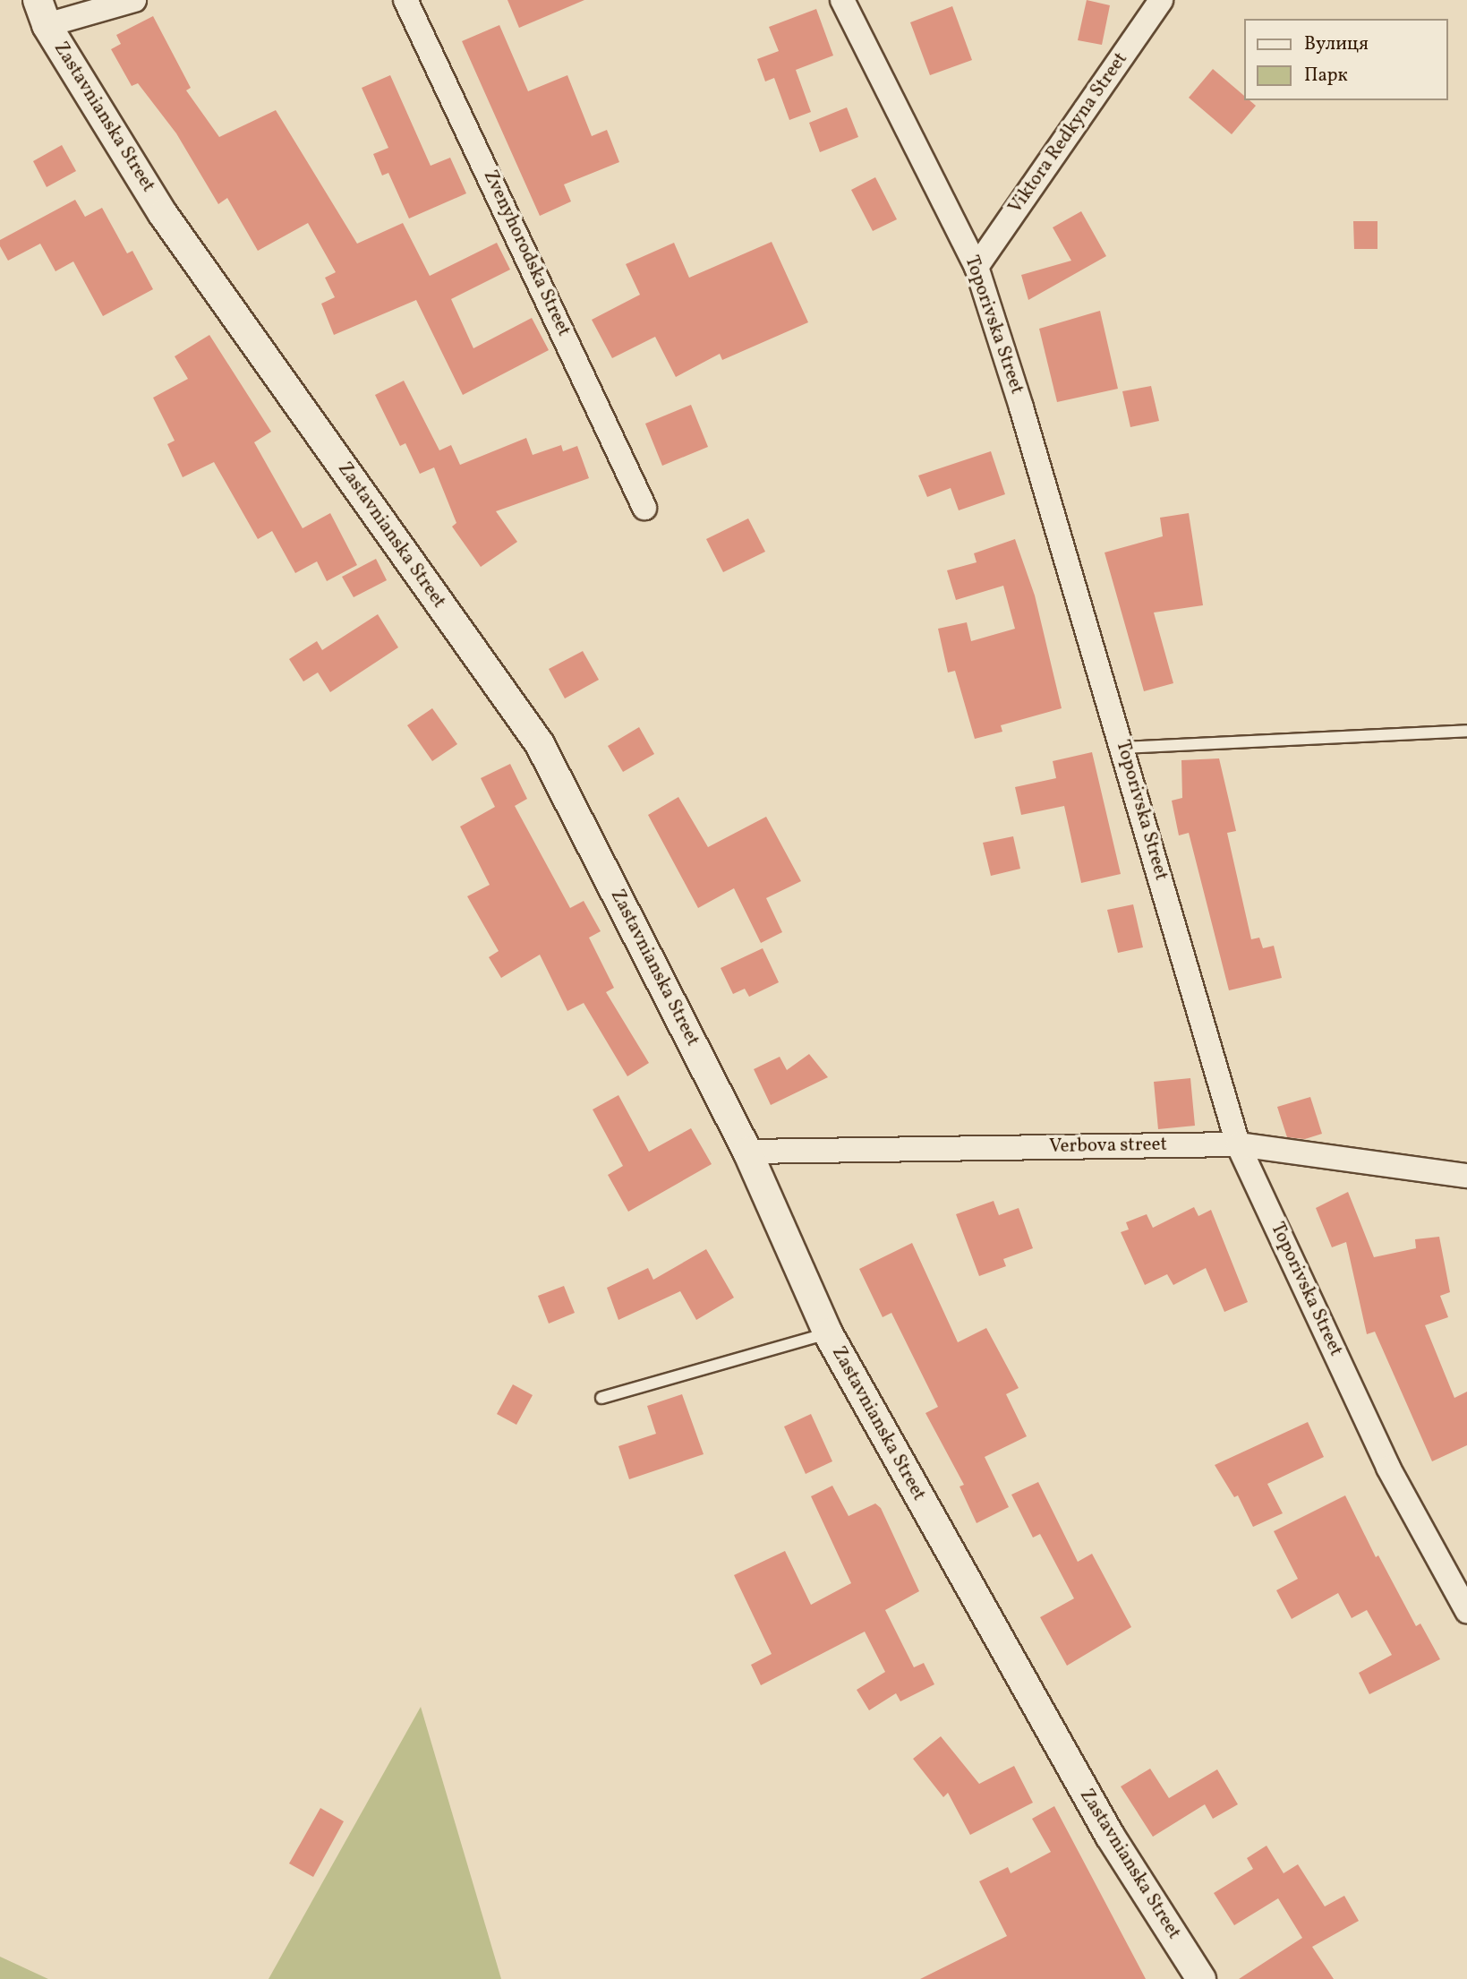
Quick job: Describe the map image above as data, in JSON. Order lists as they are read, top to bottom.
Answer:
{
  "streets": {
    "street": [
      "Zastavnianska Street",
      "Viktora Redkyna Street",
      "Zvenyhorodska Street",
      "Toporivska Street",
      "Verbova street"
    ]
  },
  "crossings": [
    ["Zastavnianska Street", "Verbova street"],
    ["Viktora Redkyna Street", "Toporivska Street"],
    ["Toporivska Street", "Verbova street"]
  ],
  "legend": ["Вулиця", "Парк"]
}
